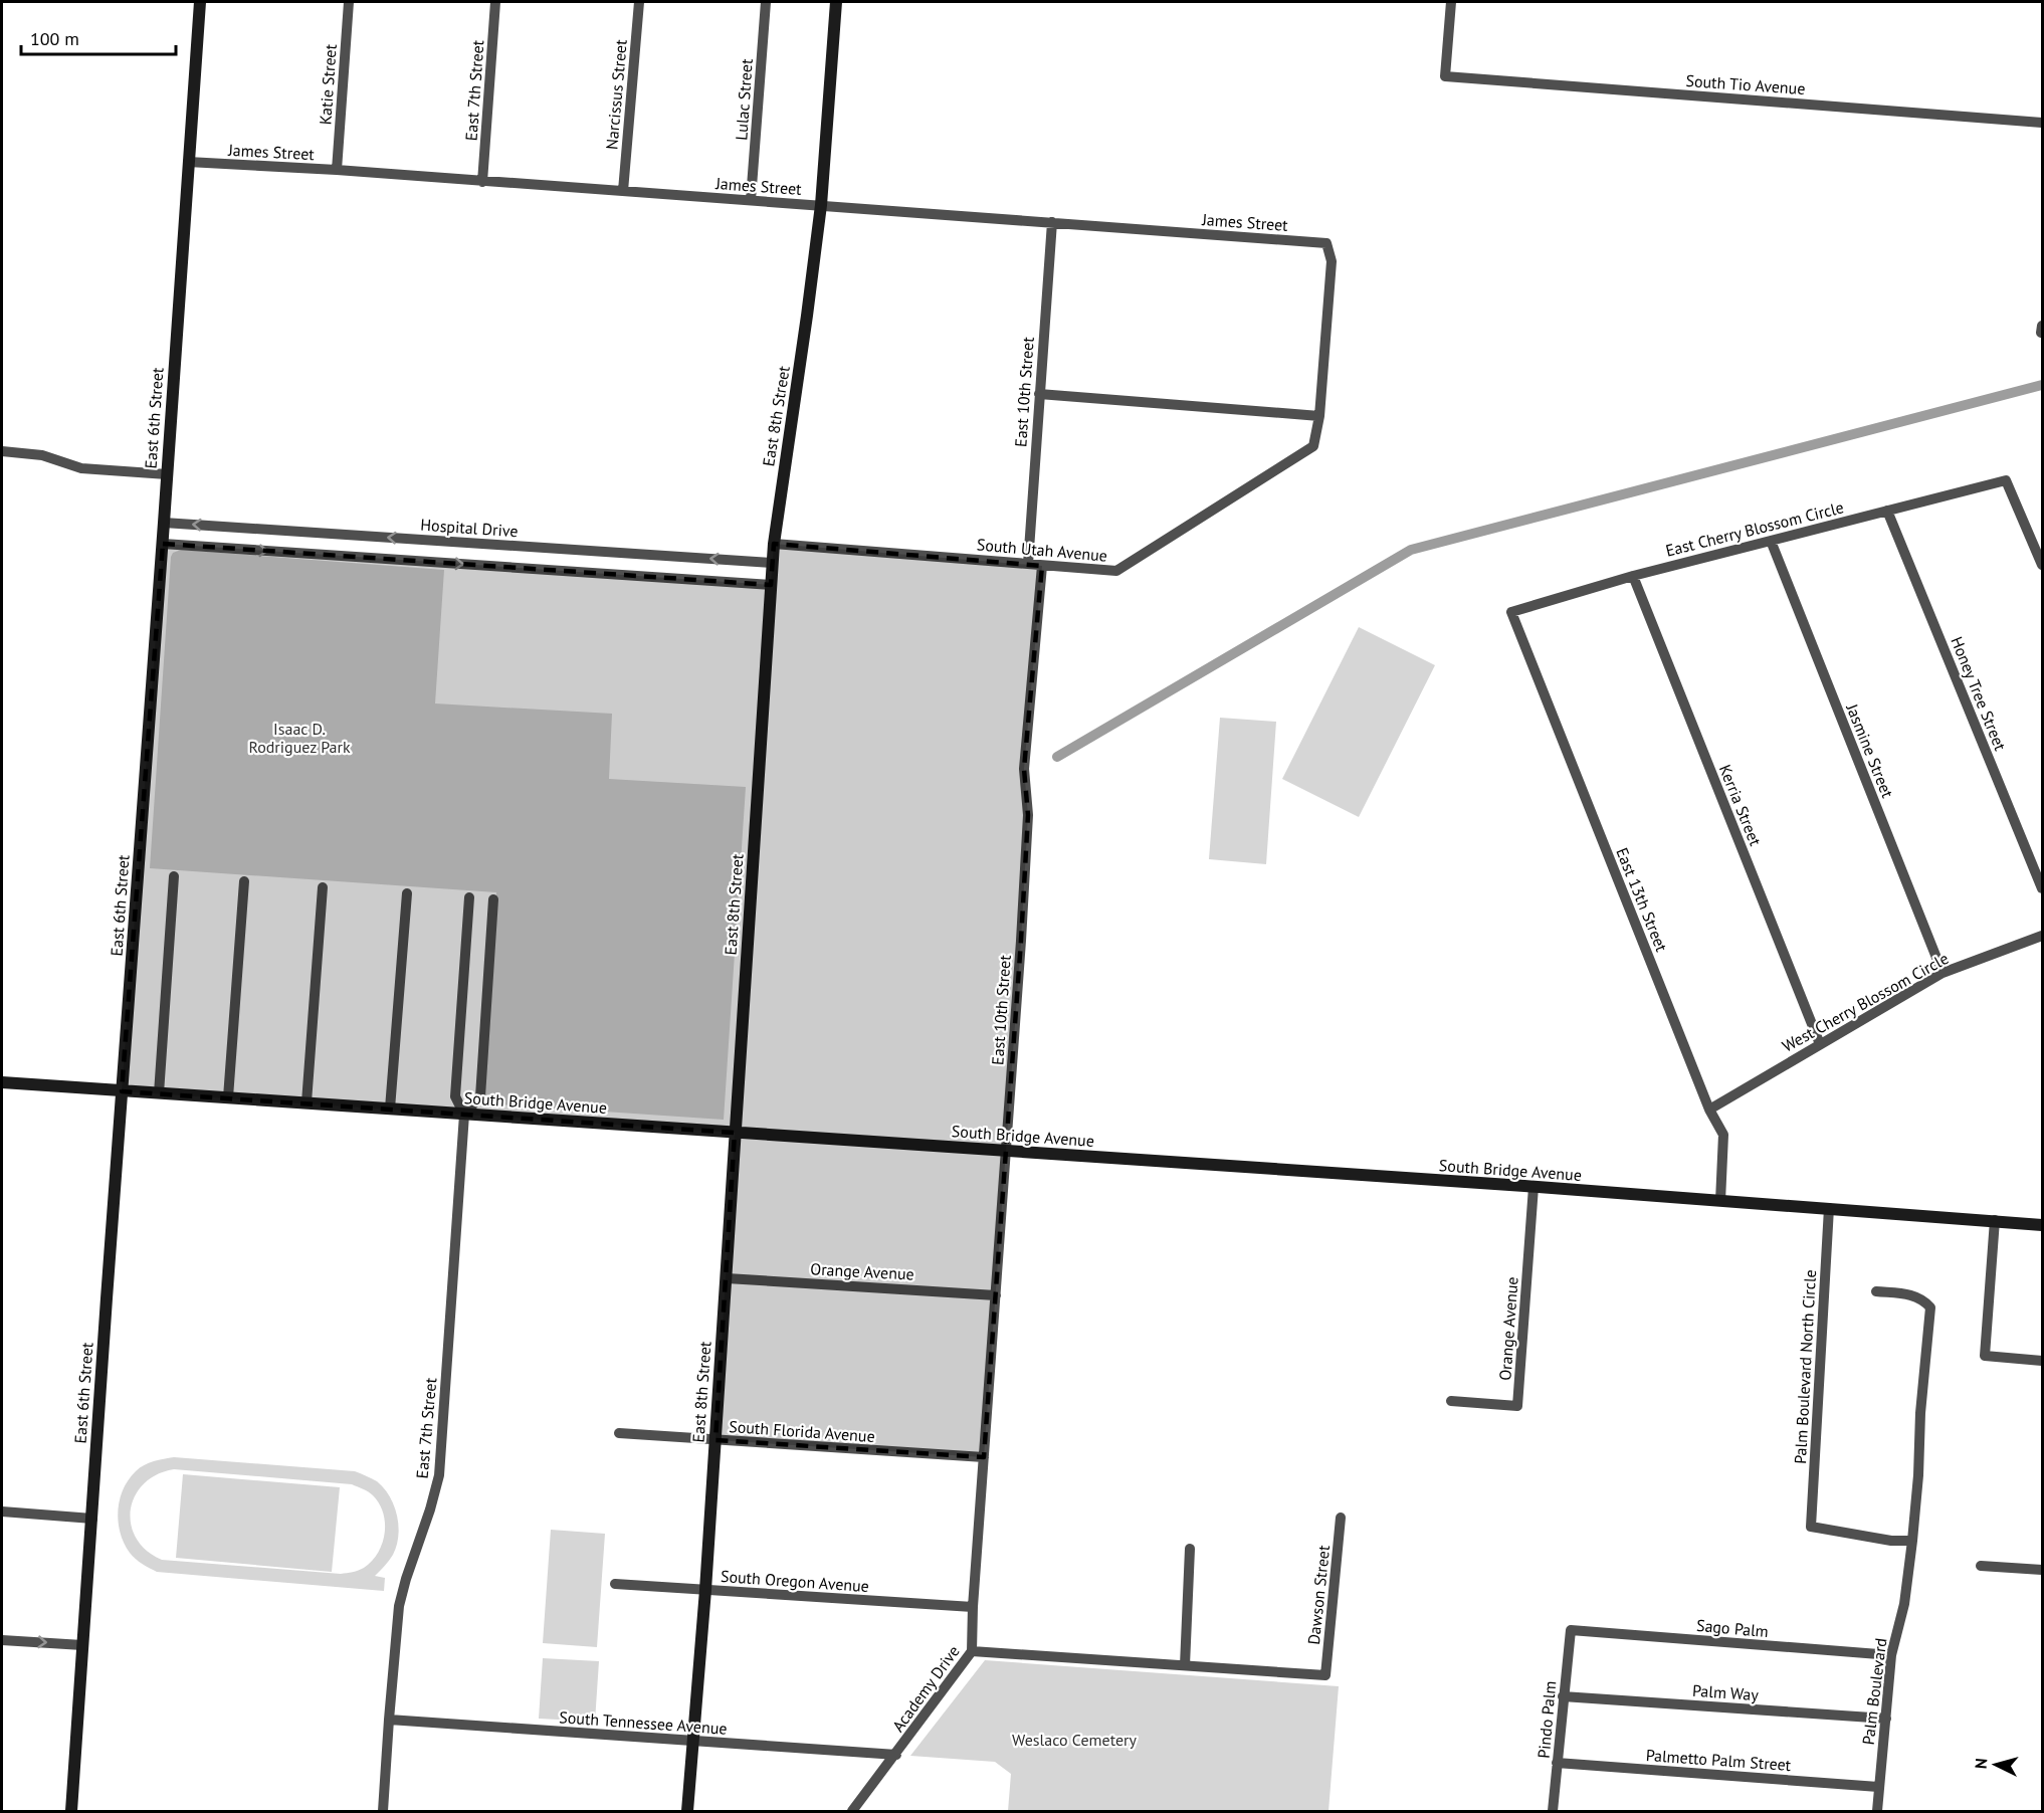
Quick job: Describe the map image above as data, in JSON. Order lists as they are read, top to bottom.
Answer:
{
  "streets": {
    "street": [
      "Katie Street",
      "South Tio Avenue",
      "East 7th Street",
      "Narcissus Street",
      "Lulac Street",
      "James Street",
      "East 10th Street",
      "East 8th Street",
      "East 6th Street",
      "Hospital Drive",
      "East Cherry Blossom Circle",
      "South Utah Avenue",
      "Honey Tree Street",
      "Jasmine Street",
      "Kerria Street",
      "East 13th Street",
      "West Cherry Blossom Circle",
      "South Bridge Avenue",
      "Orange Avenue",
      "Palm Boulevard North Circle",
      "South Florida Avenue",
      "South Oregon Avenue",
      "Dawson Street",
      "Sago Palm",
      "Academy Drive",
      "Palm Boulevard",
      "Palm Way",
      "Pindo Palm",
      "South Tennessee Avenue",
      "Palmetto Palm Street"
    ]
  },
  "crossings": [
    ["Katie Street", "James Street"],
    ["East 7th Street", "James Street"],
    ["East 7th Street", "South Bridge Avenue"],
    ["East 7th Street", "South Tennessee Avenue"],
    ["Narcissus Street", "James Street"],
    ["Lulac Street", "James Street"],
    ["James Street", "East 10th Street"],
    ["James Street", "East 8th Street"],
    ["James Street", "East 6th Street"],
    ["James Street", "South Utah Avenue"],
    ["East 10th Street", "South Utah Avenue"],
    ["East 10th Street", "South Bridge Avenue"],
    ["East 10th Street", "Orange Avenue"],
    ["East 10th Street", "South Florida Avenue"],
    ["East 10th Street", "Academy Drive"],
    ["East 8th Street", "Hospital Drive"],
    ["East 8th Street", "South Utah Avenue"],
    ["East 8th Street", "South Bridge Avenue"],
    ["East 8th Street", "Orange Avenue"],
    ["East 8th Street", "South Florida Avenue"],
    ["East 8th Street", "South Oregon Avenue"],
    ["East 8th Street", "South Tennessee Avenue"],
    ["East 6th Street", "Hospital Drive"],
    ["East 6th Street", "South Bridge Avenue"],
    ["East Cherry Blossom Circle", "Honey Tree Street"],
    ["East Cherry Blossom Circle", "Jasmine Street"],
    ["East Cherry Blossom Circle", "Kerria Street"],
    ["East Cherry Blossom Circle", "East 13th Street"],
    ["Jasmine Street", "West Cherry Blossom Circle"],
    ["Kerria Street", "West Cherry Blossom Circle"],
    ["East 13th Street", "West Cherry Blossom Circle"],
    ["East 13th Street", "South Bridge Avenue"],
    ["South Bridge Avenue", "Orange Avenue"],
    ["South Bridge Avenue", "Palm Boulevard North Circle"],
    ["Palm Boulevard North Circle", "Palm Boulevard"],
    ["South Florida Avenue", "Academy Drive"],
    ["South Oregon Avenue", "Academy Drive"],
    ["Sago Palm", "Palm Boulevard"],
    ["Sago Palm", "Pindo Palm"],
    ["Academy Drive", "South Tennessee Avenue"],
    ["Palm Boulevard", "Palm Way"],
    ["Palm Boulevard", "Palmetto Palm Street"],
    ["Palm Way", "Pindo Palm"],
    ["Pindo Palm", "Palmetto Palm Street"]
  ],
  "parks": ["Isaac D. Rodriguez Park", "Weslaco Cemetery"],
  "scale_bar": "100 m",
  "north": "left"
}
